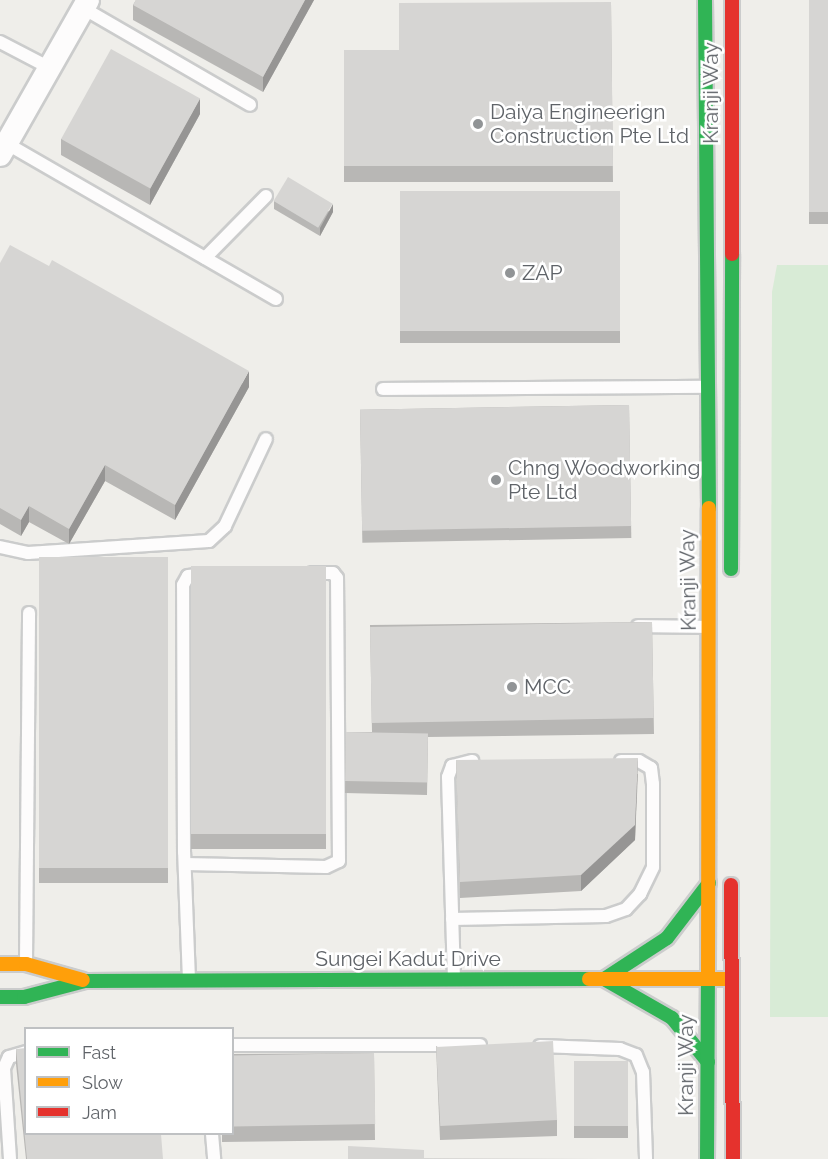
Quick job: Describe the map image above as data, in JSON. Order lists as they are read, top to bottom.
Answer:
{
  "streets": {
    "main road": ["Kranji Way", "Sungei Kadut Drive"]
  },
  "crossings": [
    ["Kranji Way", "Sungei Kadut Drive"]
  ],
  "places": [
    "Daiya Engineerign Construction Pte Ltd",
    "ZAP",
    "Chng Woodworking Pte Ltd",
    "MCC"
  ],
  "legend": ["Fast", "Slow", "Jam"]
}
